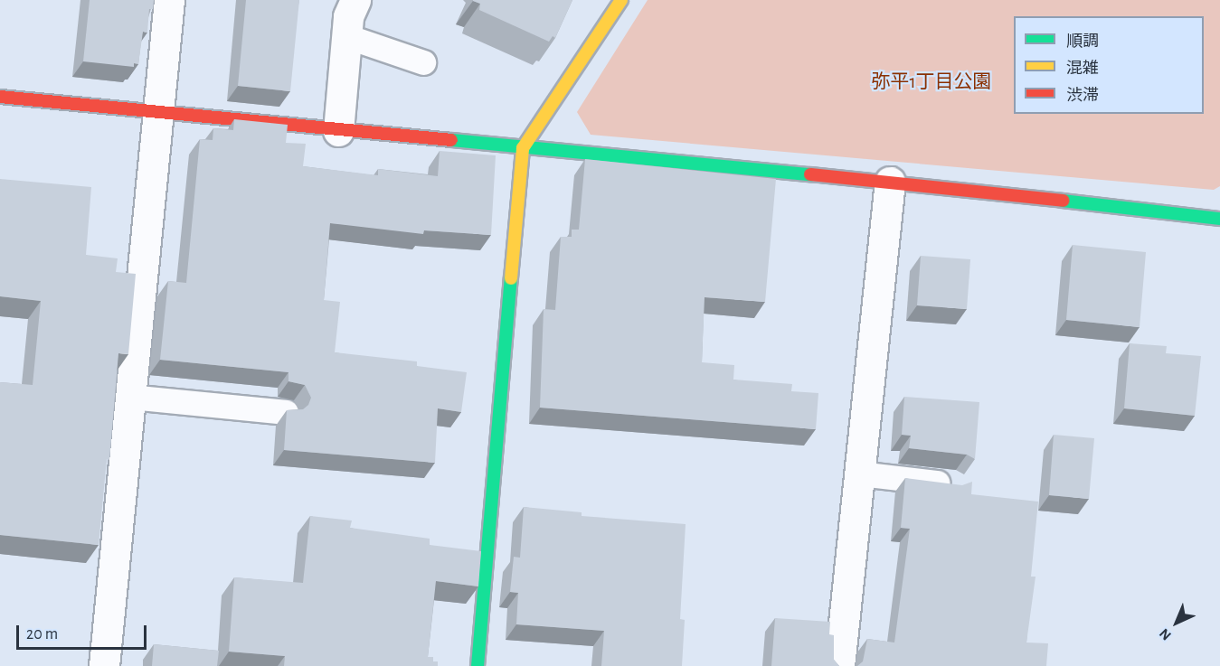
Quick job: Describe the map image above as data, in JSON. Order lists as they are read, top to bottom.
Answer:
{
  "parks": ["弥平1丁目公園"],
  "legend": ["順調", "混雑", "渋滞"],
  "scale_bar": "20 m",
  "north": "bottom left"
}
